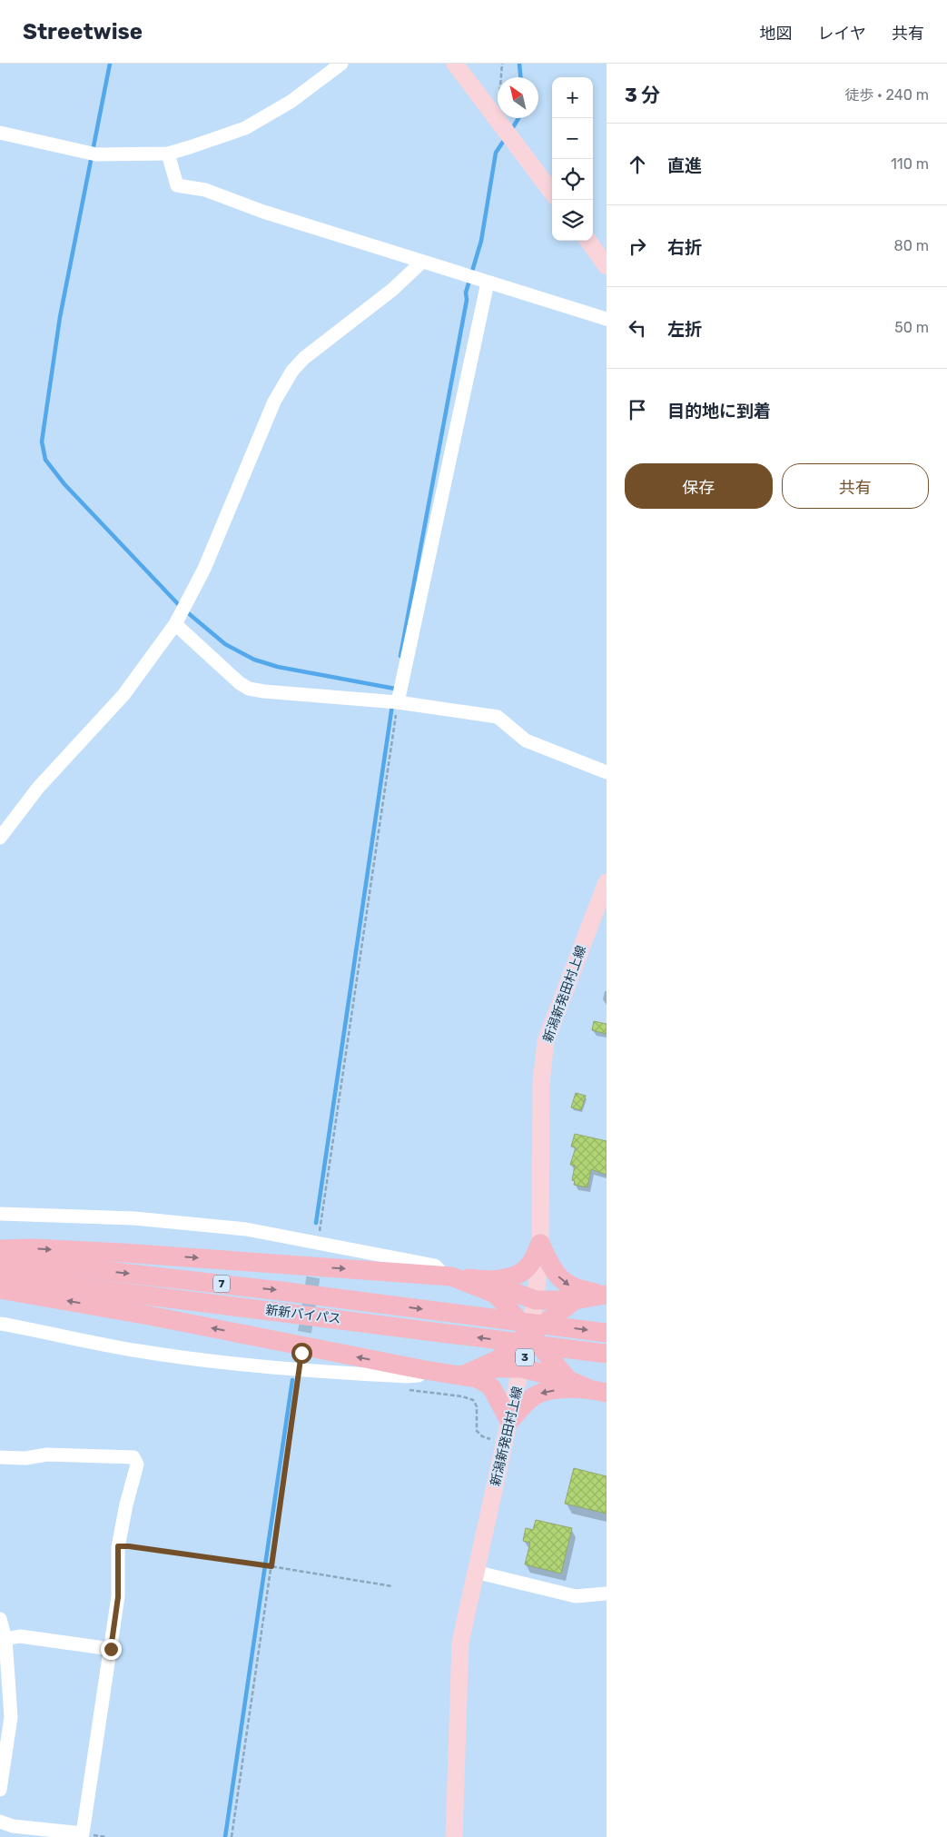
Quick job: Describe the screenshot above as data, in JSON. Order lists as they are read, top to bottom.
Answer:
{
  "streets": {
    "highway": ["7", "新新バイパス"],
    "main road": ["新潟新発田村上線", "3"]
  },
  "north": "top left",
  "page": {
    "header": "Streetwise",
    "nav": ["地図", "レイヤ", "共有"],
    "heading": ["3 分", "徒歩 · 240 m"],
    "map_buttons": ["+", "−"],
    "list": [
      ["直進", "110 m"],
      ["右折", "80 m"],
      ["左折", "50 m"],
      "目的地に到着"
    ],
    "buttons": ["保存", "共有"]
  }
}
